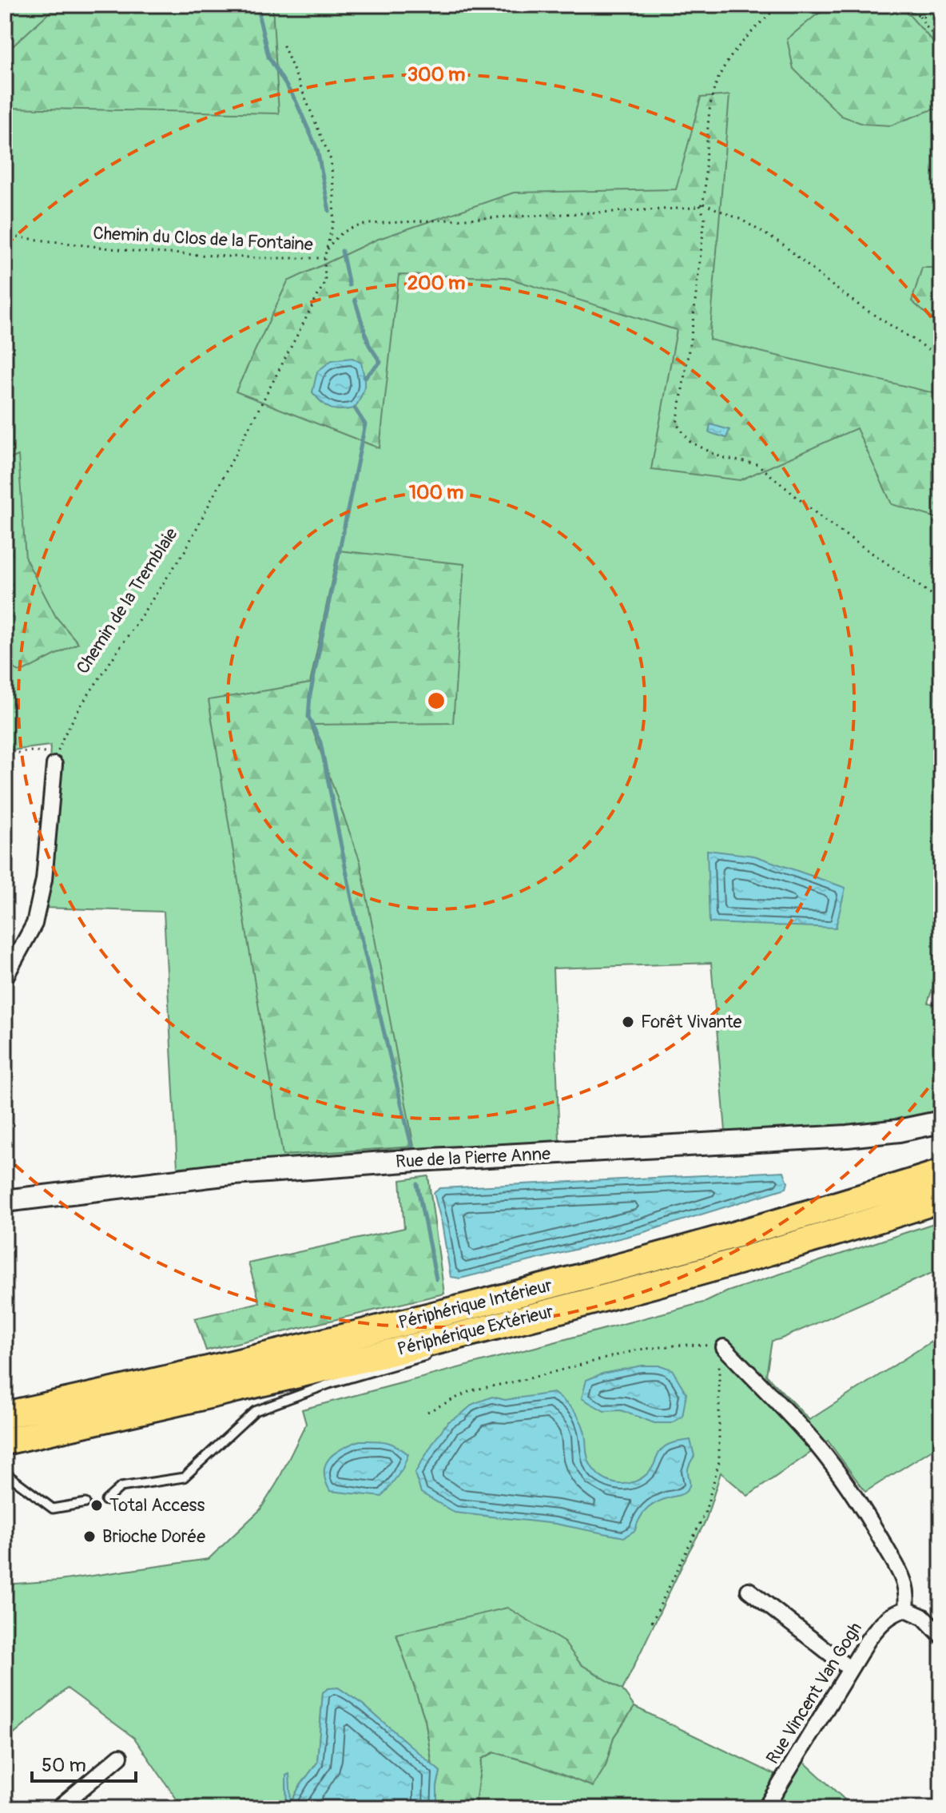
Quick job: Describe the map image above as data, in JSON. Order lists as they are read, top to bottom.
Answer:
{
  "streets": {
    "highway": ["Périphérique Intérieur", "Périphérique Extérieur"],
    "street": ["Rue de la Pierre Anne", "Rue Vincent Van Gogh"],
    "path": ["Chemin du Clos de la Fontaine", "Chemin de la Tremblaie"]
  },
  "crossings": [
    ["Chemin du Clos de la Fontaine", "Chemin de la Tremblaie"]
  ],
  "places": ["Forêt Vivante", "Total Access", "Brioche Dorée"],
  "scale_bar": "50 m",
  "rings": ["300 m", "200 m", "100 m"]
}
